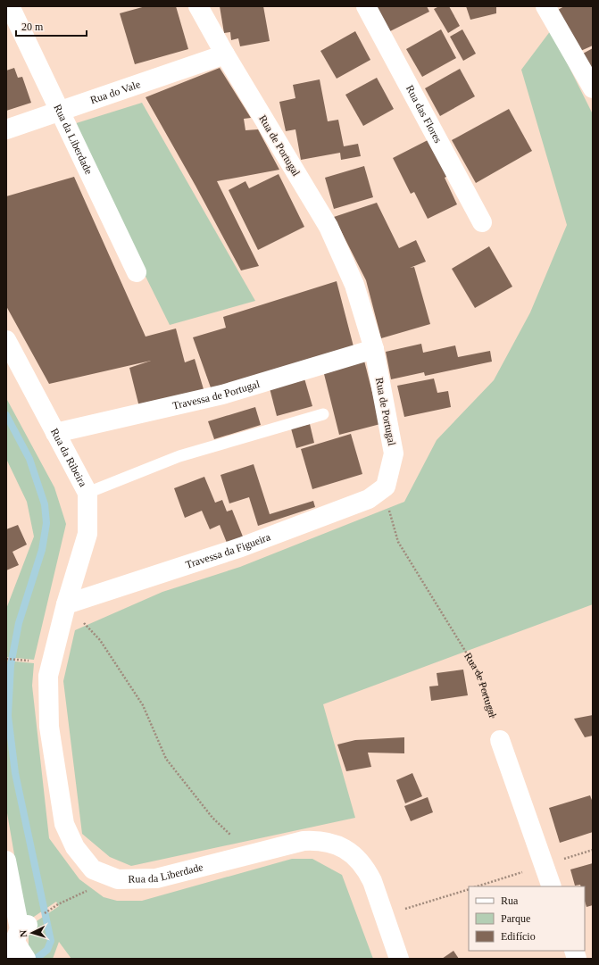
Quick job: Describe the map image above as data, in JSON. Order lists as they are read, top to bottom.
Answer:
{
  "streets": {
    "street": [
      "Rua do Vale",
      "Rua das Flores",
      "Rua da Liberdade",
      "Rua de Portugal",
      "Travessa de Portugal",
      "Rua da Ribeira",
      "Travessa da Figueira"
    ]
  },
  "crossings": [
    ["Rua do Vale", "Rua da Liberdade"],
    ["Rua do Vale", "Rua de Portugal"],
    ["Rua da Liberdade", "Rua da Ribeira"],
    ["Rua da Liberdade", "Travessa da Figueira"],
    ["Rua de Portugal", "Travessa de Portugal"],
    ["Rua de Portugal", "Travessa da Figueira"],
    ["Travessa de Portugal", "Rua da Ribeira"],
    ["Rua da Ribeira", "Travessa da Figueira"]
  ],
  "legend": ["Rua", "Parque", "Edifício"],
  "scale_bar": "20 m",
  "north": "left"
}
